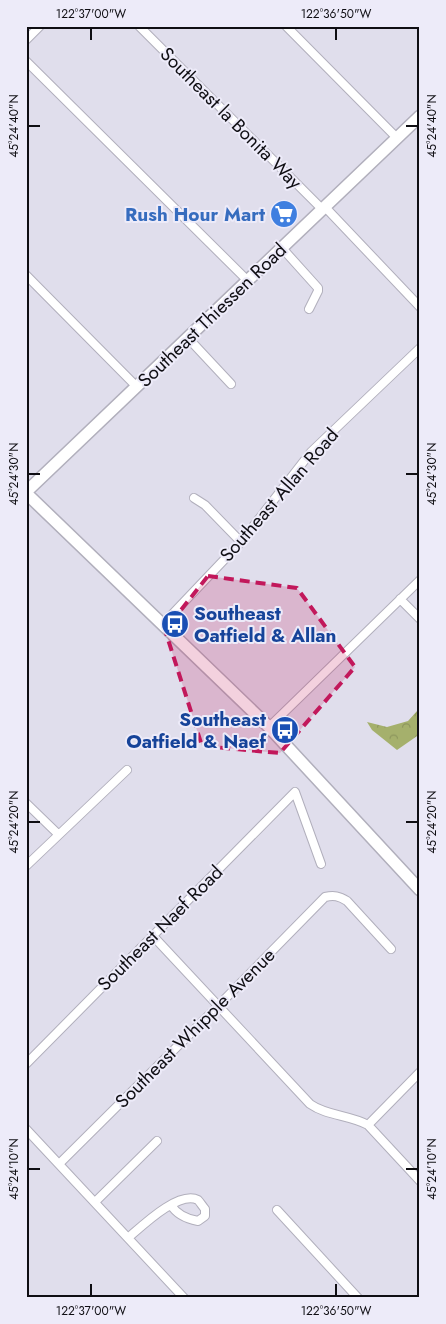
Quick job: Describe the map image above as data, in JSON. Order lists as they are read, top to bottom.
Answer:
{
  "streets": {
    "main road": ["Southeast Thiessen Road"],
    "street": [
      "Southeast la Bonita Way",
      "Southeast Allan Road",
      "Southeast Naef Road",
      "Southeast Whipple Avenue"
    ]
  },
  "crossings": [
    ["Southeast la Bonita Way", "Southeast Thiessen Road"]
  ],
  "places": {
    "supermarket": ["Rush Hour Mart"],
    "bus stop": ["Southeast Oatfield & Allan", "Southeast Oatfield & Naef"]
  },
  "coordinates": [
    "122°37'00\"W",
    "122°36'50\"W",
    "45°24'40\"N",
    "45°24'30\"N",
    "45°24'20\"N",
    "45°24'10\"N"
  ]
}
